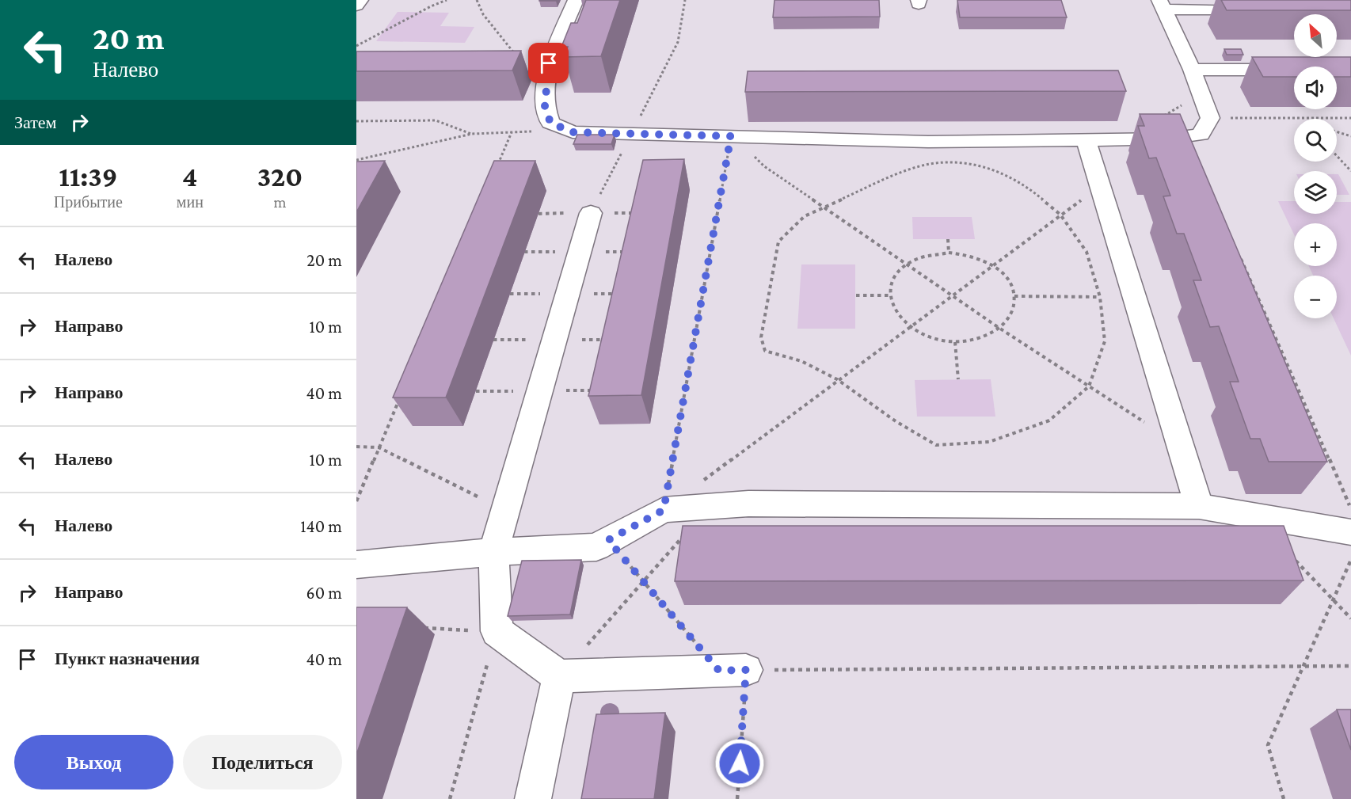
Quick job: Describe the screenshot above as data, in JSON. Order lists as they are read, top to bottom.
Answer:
{
  "north": "top left",
  "page": {
    "turn": ["20 m", "Налево"],
    "map_buttons": ["+", "−"],
    "then": "Затем",
    "eta": [
      "11:39",
      "Прибытие",
      "4",
      "мин",
      "320",
      "m"
    ],
    "list": [
      {
        "name": "Налево",
        "value": "20 m"
      },
      {
        "name": "Направо",
        "value": "10 m"
      },
      {
        "name": "Направо",
        "value": "40 m"
      },
      {
        "name": "Налево",
        "value": "10 m"
      },
      {
        "name": "Налево",
        "value": "140 m"
      },
      {
        "name": "Направо",
        "value": "60 m"
      },
      {
        "name": "Пункт назначения",
        "value": "40 m"
      }
    ],
    "buttons": ["Выход", "Поделиться"]
  }
}
